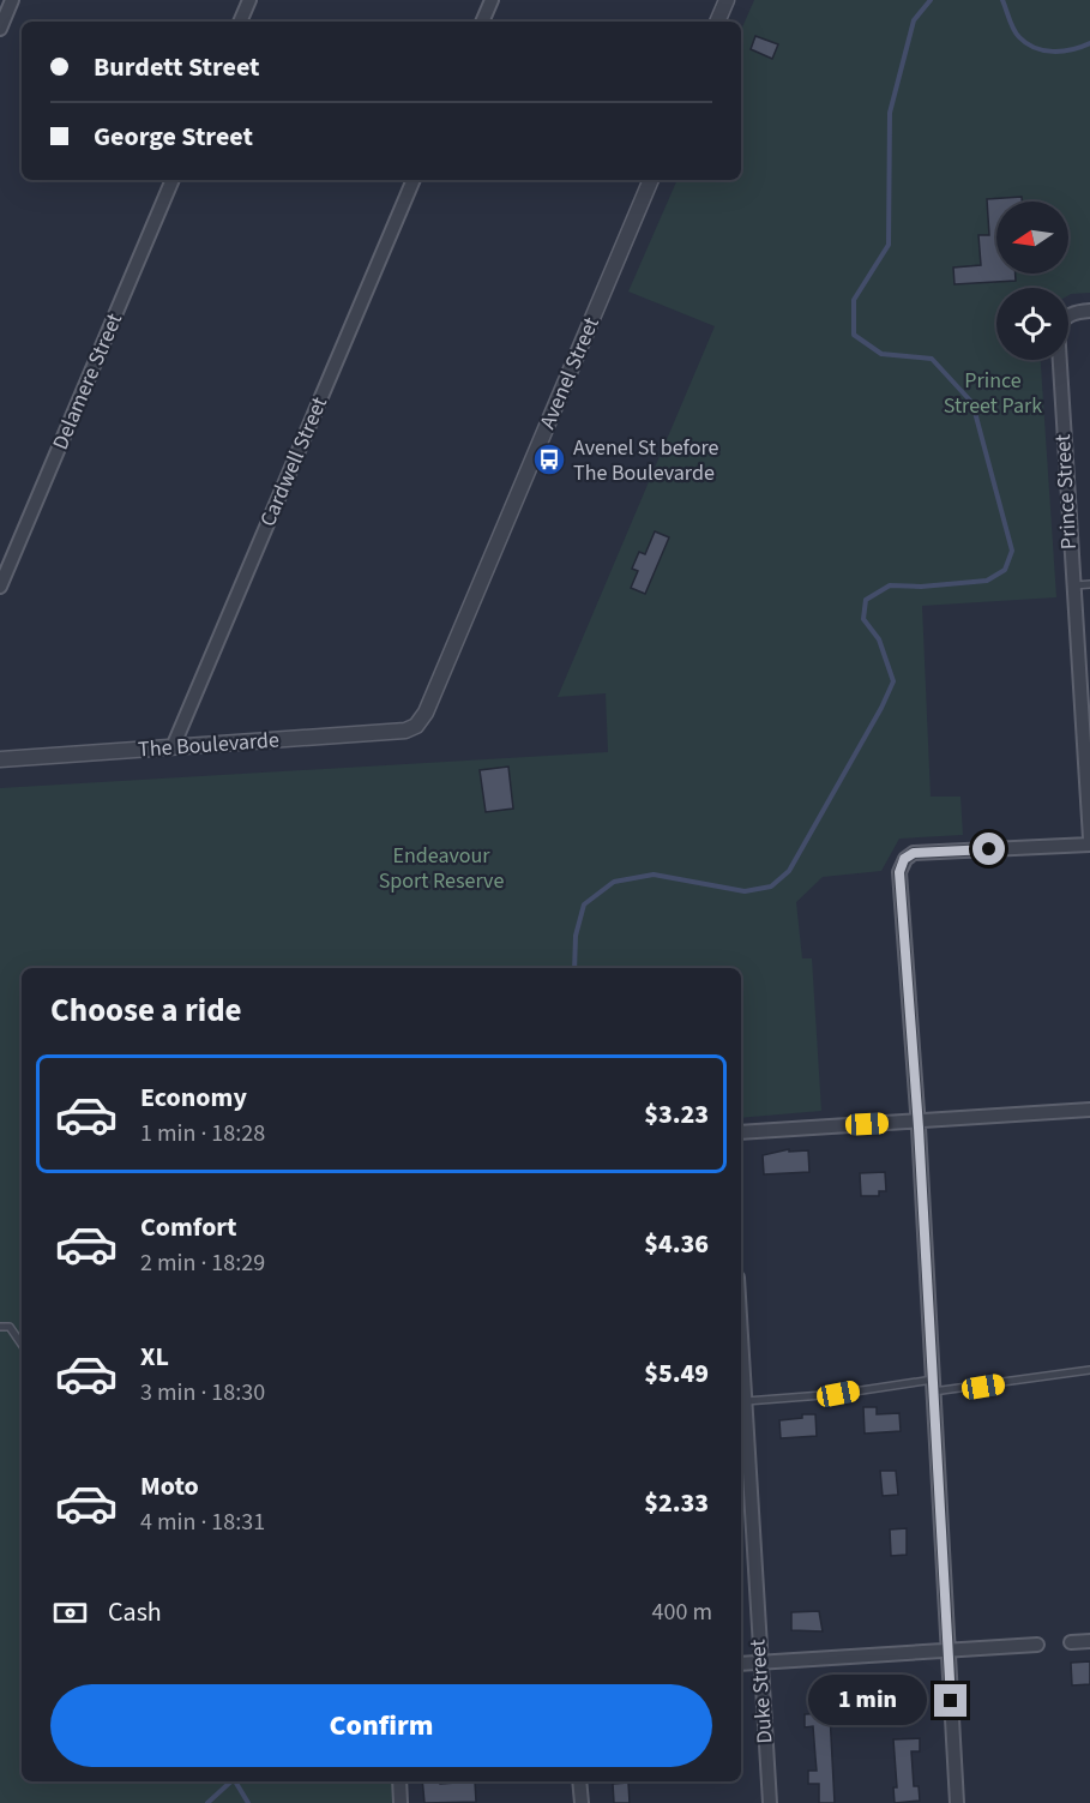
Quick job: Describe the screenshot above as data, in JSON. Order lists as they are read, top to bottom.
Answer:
{
  "streets": {
    "street": [
      "Avenel Street",
      "Delamere Street",
      "Cardwell Street",
      "Prince Street",
      "The Boulevarde",
      "Duke Street"
    ]
  },
  "crossings": [
    ["Avenel Street", "The Boulevarde"],
    ["Cardwell Street", "The Boulevarde"]
  ],
  "parks": ["Prince Street Park", "Endeavour Sport Reserve"],
  "places": {
    "bus stop": ["Avenel St before The Boulevarde"]
  },
  "north": "left",
  "page": {
    "banner": ["Burdett Street", "George Street"],
    "heading": "Choose a ride",
    "list": [
      {
        "name": "Economy",
        "note": "1 min · 18:28",
        "value": "$3.23"
      },
      {
        "name": "Comfort",
        "note": "2 min · 18:29",
        "value": "$4.36"
      },
      {
        "name": "XL",
        "note": "3 min · 18:30",
        "value": "$5.49"
      },
      {
        "name": "Moto",
        "note": "4 min · 18:31",
        "value": "$2.33"
      }
    ],
    "pay": ["Cash", "400 m"],
    "buttons": "Confirm",
    "bubble": "1 min"
  }
}
